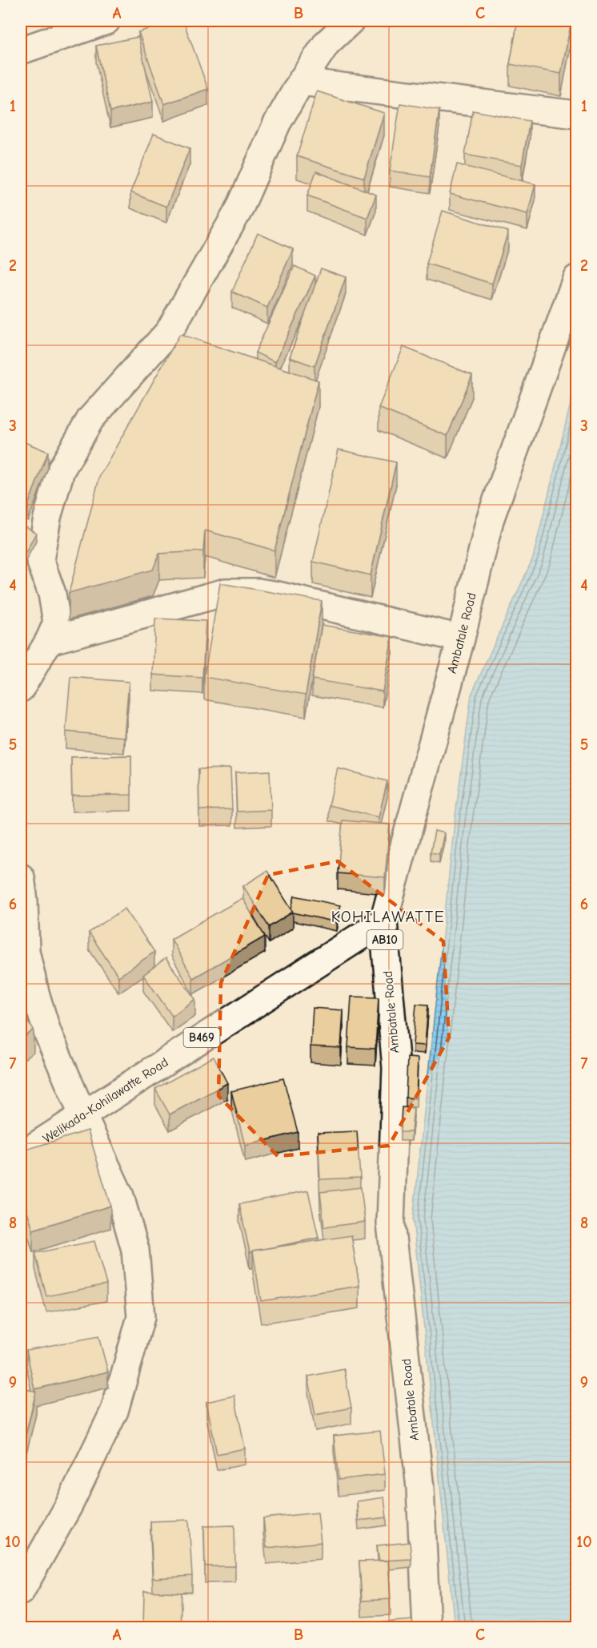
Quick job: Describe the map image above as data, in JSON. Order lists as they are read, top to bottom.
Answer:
{
  "streets": {
    "street": [
      "Ambatale Road",
      "AB10",
      "B469",
      "Welikada-Kohilawatte Road"
    ]
  },
  "crossings": [
    ["Ambatale Road", "Welikada-Kohilawatte Road"]
  ],
  "districts": ["KOHILAWATTE"],
  "grid": {
    "columns": ["A", "B", "C"],
    "rows": [
      "1",
      "2",
      "3",
      "4",
      "5",
      "6",
      "7",
      "8",
      "9",
      "10"
    ]
  }
}
